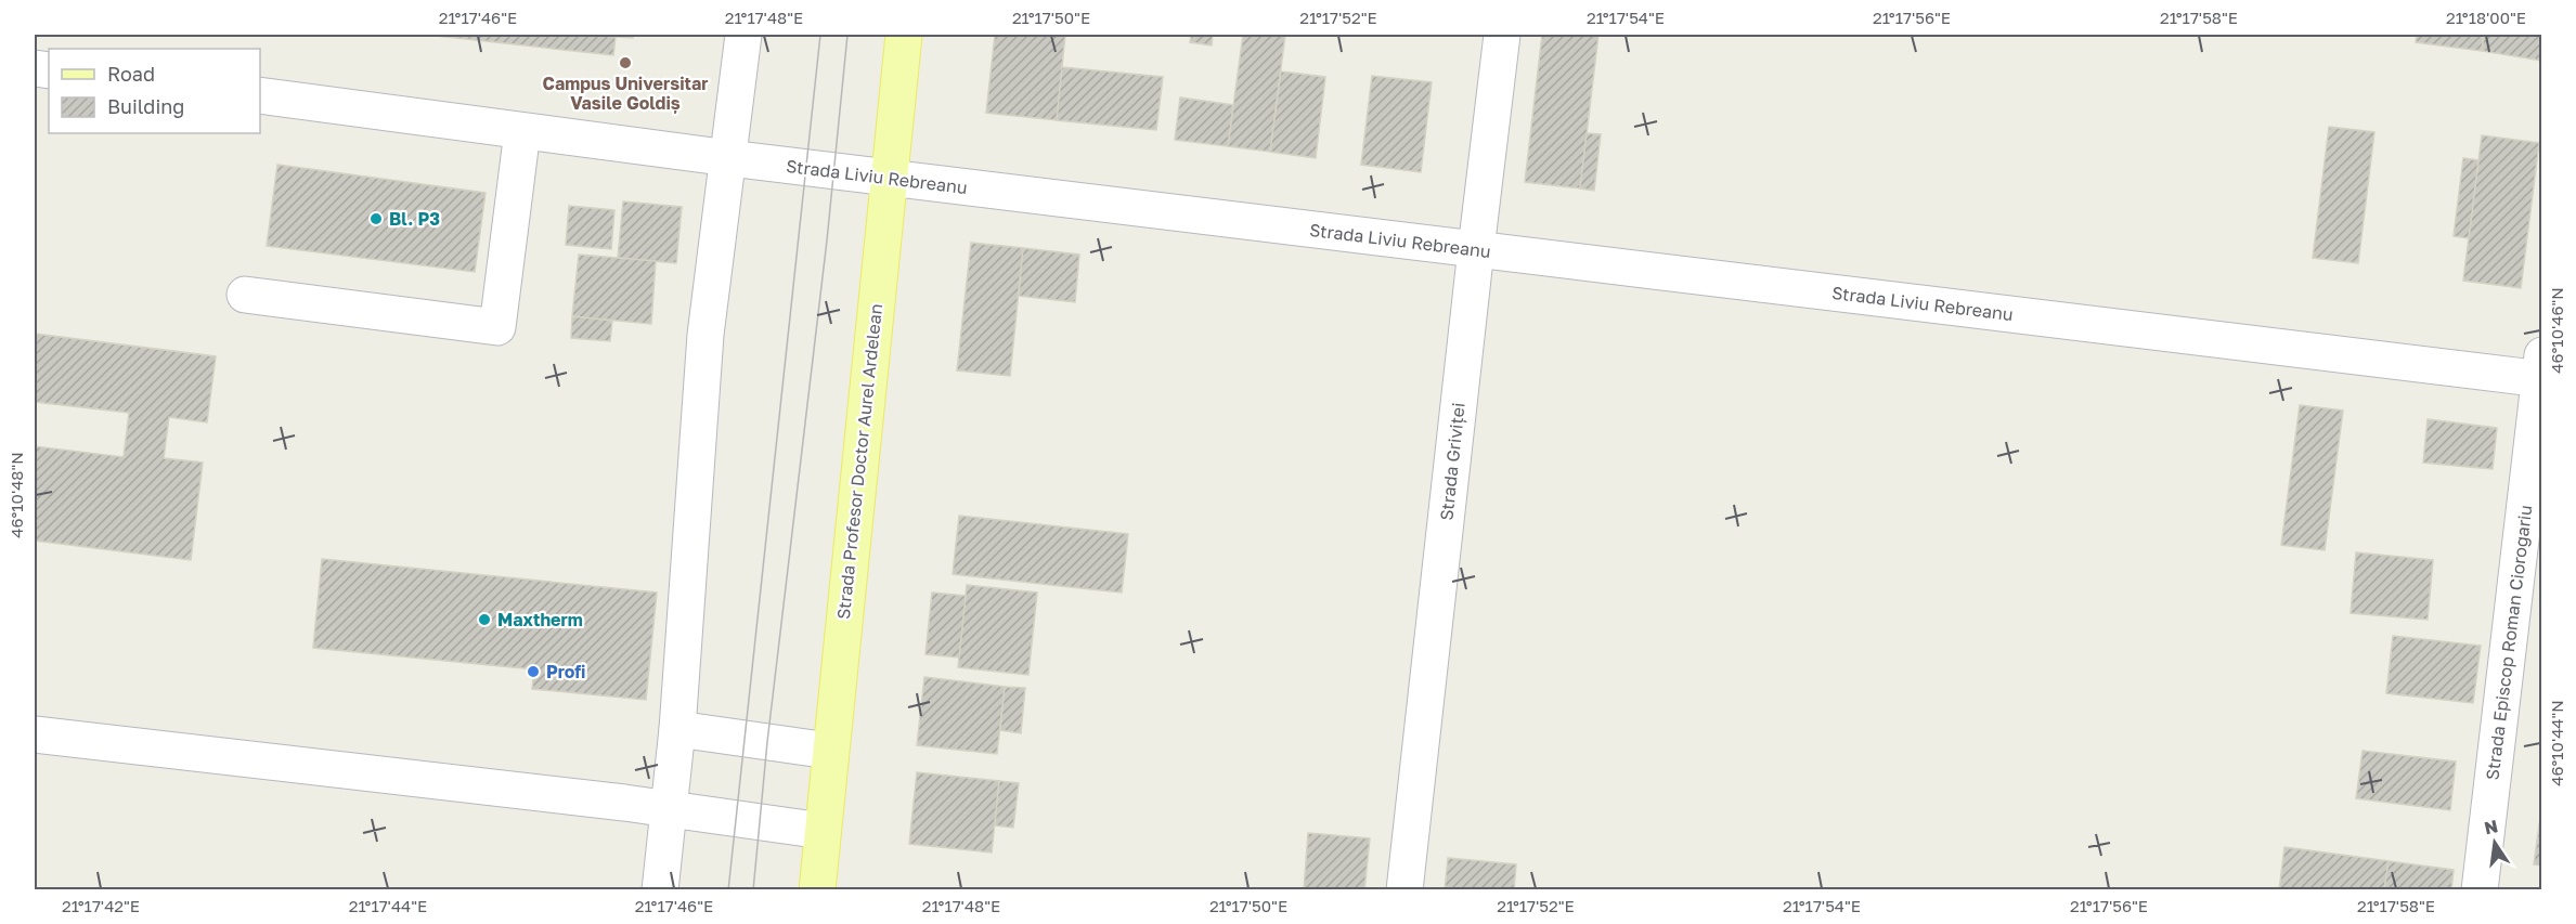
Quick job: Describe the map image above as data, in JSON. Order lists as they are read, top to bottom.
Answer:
{
  "streets": {
    "main road": ["Strada Profesor Doctor Aurel Ardelean"],
    "street": ["Strada Liviu Rebreanu", "Strada Griviței", "Strada Episcop Roman Ciorogariu"]
  },
  "crossings": [
    ["Strada Liviu Rebreanu", "Strada Profesor Doctor Aurel Ardelean"],
    ["Strada Liviu Rebreanu", "Strada Griviței"],
    ["Strada Liviu Rebreanu", "Strada Episcop Roman Ciorogariu"]
  ],
  "places": [
    "Campus Universitar Vasile Goldiș",
    "Bl. P3",
    "Maxtherm",
    "Profi"
  ],
  "legend": ["Road", "Building"],
  "north": "top",
  "coordinates": [
    "21°17'46\"E",
    "21°17'48\"E",
    "21°17'50\"E",
    "21°17'52\"E",
    "21°17'54\"E",
    "21°17'56\"E",
    "21°17'58\"E",
    "21°18'00\"E",
    "46°10'46\"N",
    "46°10'48\"N",
    "46°10'44\"N",
    "21°17'42\"E",
    "21°17'44\"E"
  ]
}
